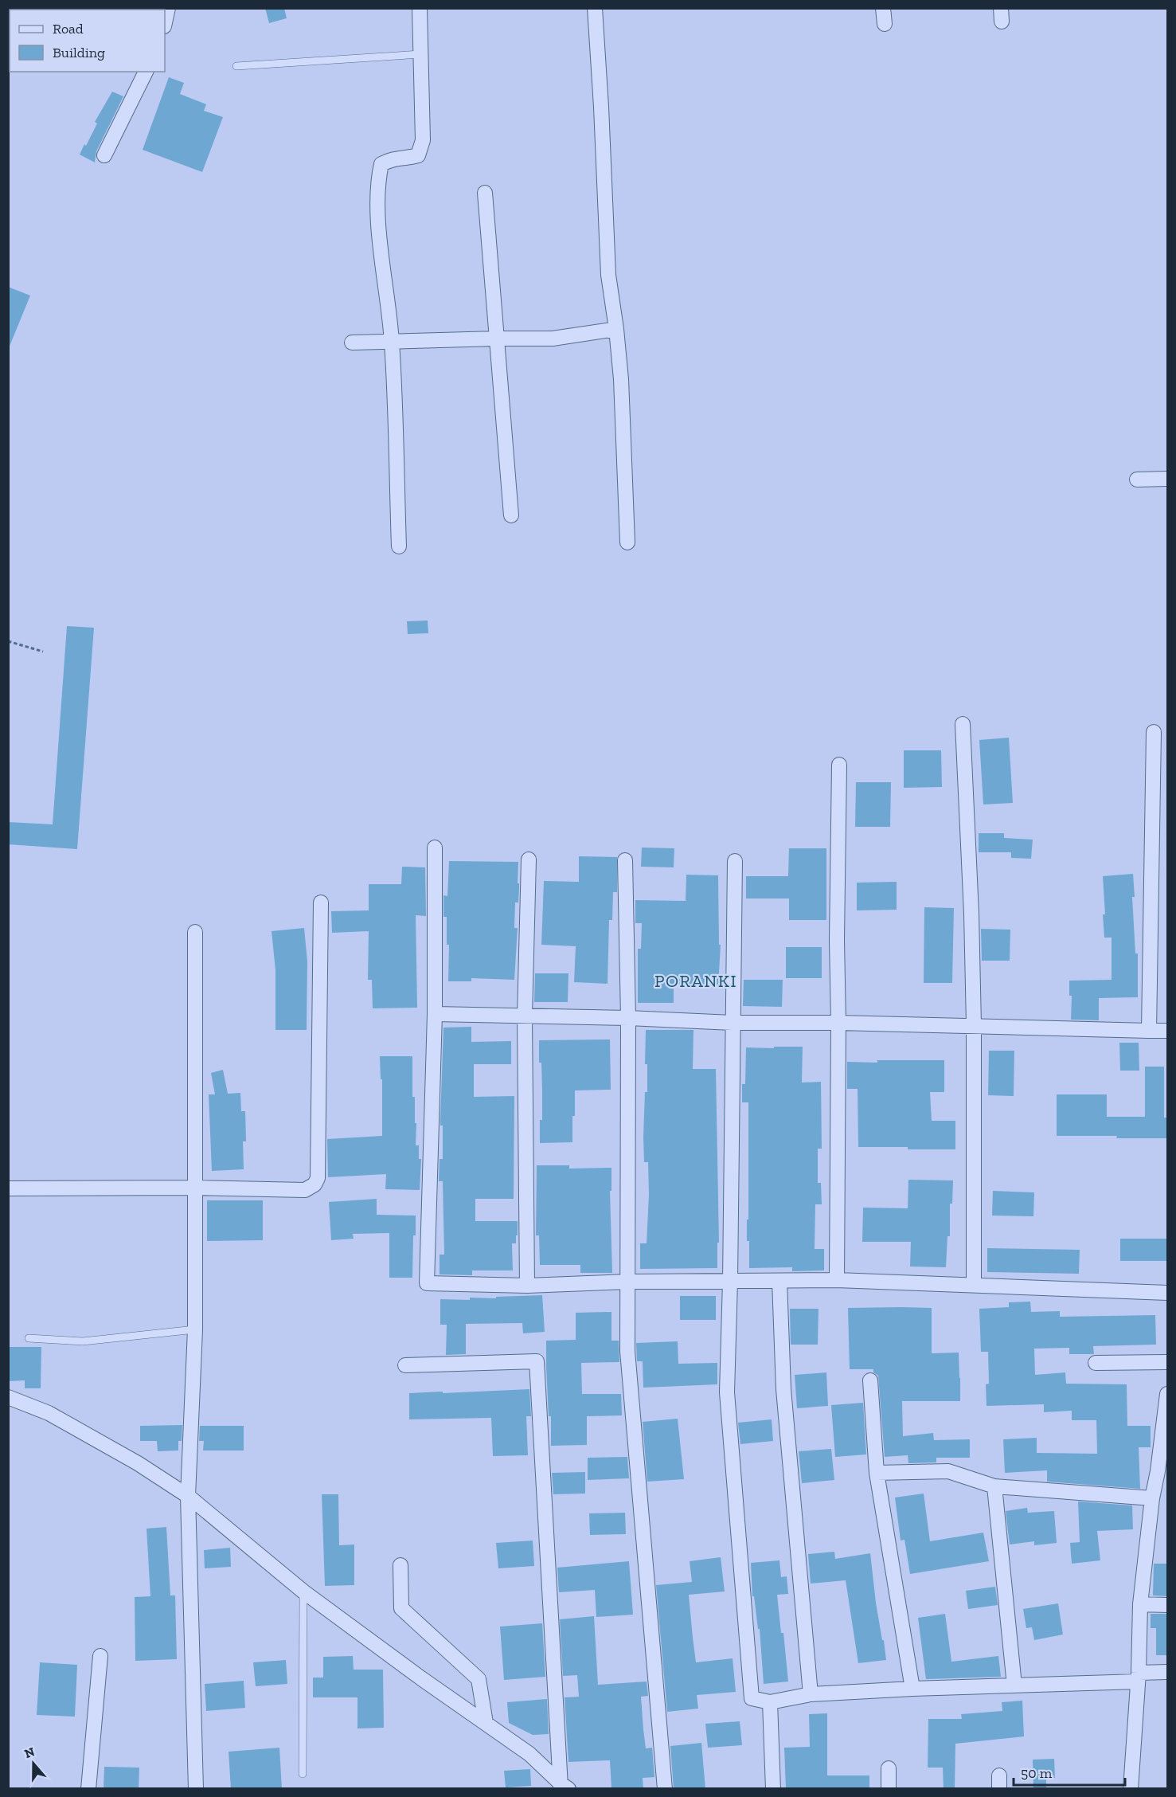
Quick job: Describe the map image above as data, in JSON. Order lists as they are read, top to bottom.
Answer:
{
  "districts": ["PORANKI"],
  "legend": ["Road", "Building"],
  "scale_bar": "50 m",
  "north": "top"
}
